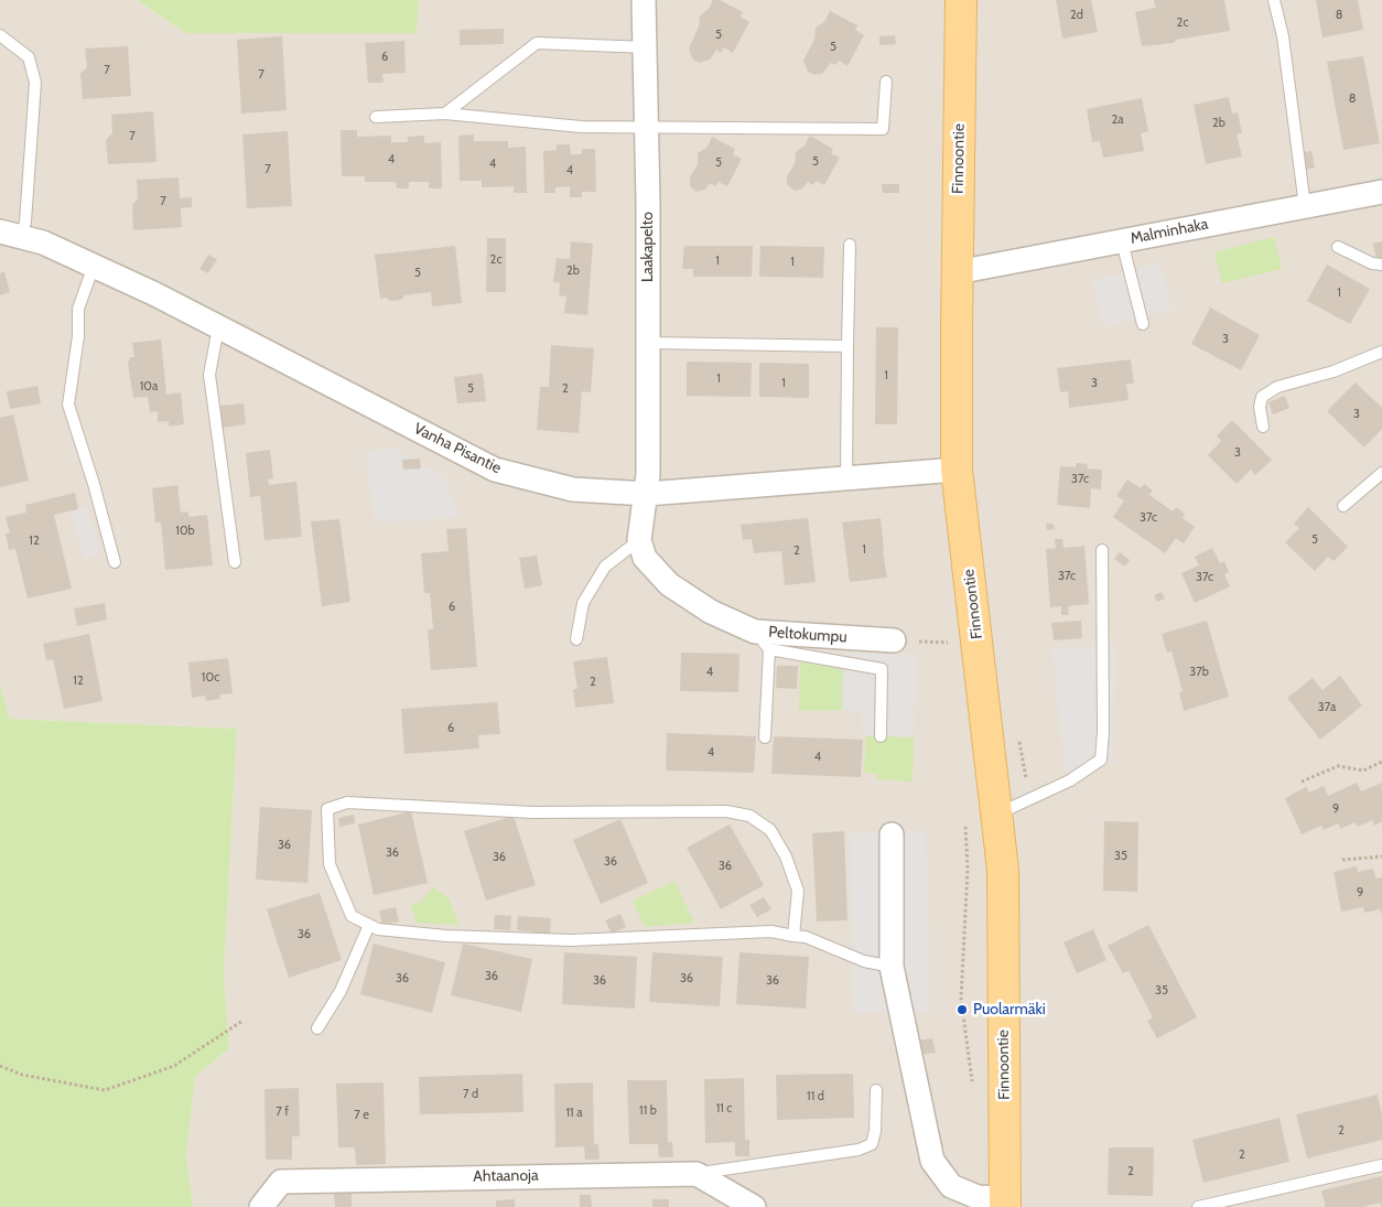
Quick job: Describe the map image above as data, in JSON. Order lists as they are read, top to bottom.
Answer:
{
  "streets": {
    "main road": ["Finnoontie"],
    "street": [
      "Malminhaka",
      "Laakapelto",
      "Vanha Pisantie",
      "Peltokumpu",
      "Ahtaanoja"
    ]
  },
  "crossings": [
    ["Finnoontie", "Malminhaka"],
    ["Finnoontie", "Vanha Pisantie"],
    ["Laakapelto", "Vanha Pisantie"]
  ],
  "places": ["Puolarmäki"],
  "house_numbers": [
    "2d",
    "8",
    "2c",
    "5",
    "5",
    "6",
    "7",
    "7",
    "8",
    "2a",
    "2b",
    "7",
    "4",
    "5",
    "5",
    "4",
    "7",
    "4",
    "7",
    "2c",
    "1",
    "1",
    "2b",
    "5",
    "1",
    "3",
    "1",
    "1",
    "1",
    "3",
    "10a",
    "5",
    "2",
    "3",
    "3",
    "37c",
    "37c",
    "10b",
    "5",
    "12",
    "1",
    "2",
    "37c",
    "37c",
    "6",
    "4",
    "37b",
    "10c",
    "12",
    "2",
    "37a",
    "6",
    "4",
    "4",
    "9",
    "36",
    "36",
    "35",
    "36",
    "36",
    "36",
    "9",
    "36",
    "36",
    "36",
    "36",
    "36",
    "36",
    "35",
    "7 d",
    "11 d",
    "11 c",
    "11 b",
    "7 f",
    "11 a",
    "7 e",
    "2",
    "2",
    "2"
  ]
}
